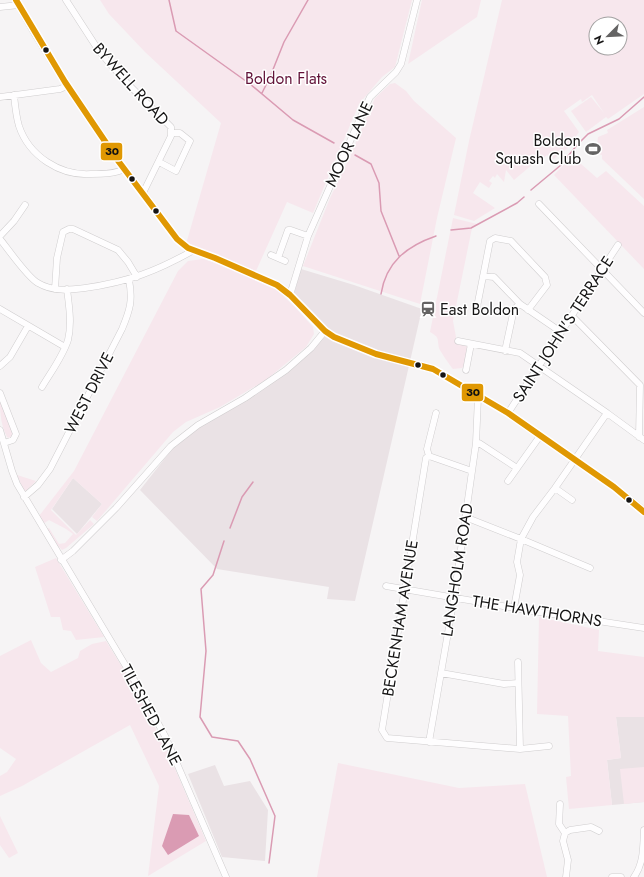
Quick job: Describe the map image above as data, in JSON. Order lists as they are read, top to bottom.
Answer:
{
  "streets": {
    "street": [
      "BYWELL ROAD",
      "MOOR LANE",
      "SAINT JOHN'S TERRACE",
      "WEST DRIVE",
      "LANGHOLM ROAD",
      "THE HAWTHORNS",
      "BECKENHAM AVENUE",
      "TILESHED LANE"
    ]
  },
  "crossings": [
    ["WEST DRIVE", "TILESHED LANE"],
    ["LANGHOLM ROAD", "THE HAWTHORNS"],
    ["LANGHOLM ROAD", "BECKENHAM AVENUE"],
    ["THE HAWTHORNS", "BECKENHAM AVENUE"]
  ],
  "parks": ["Boldon Flats"],
  "places": {
    "sports": ["Boldon Squash Club"],
    "station": ["East Boldon"]
  },
  "lines": ["transit line 30"],
  "north": "bottom left"
}
